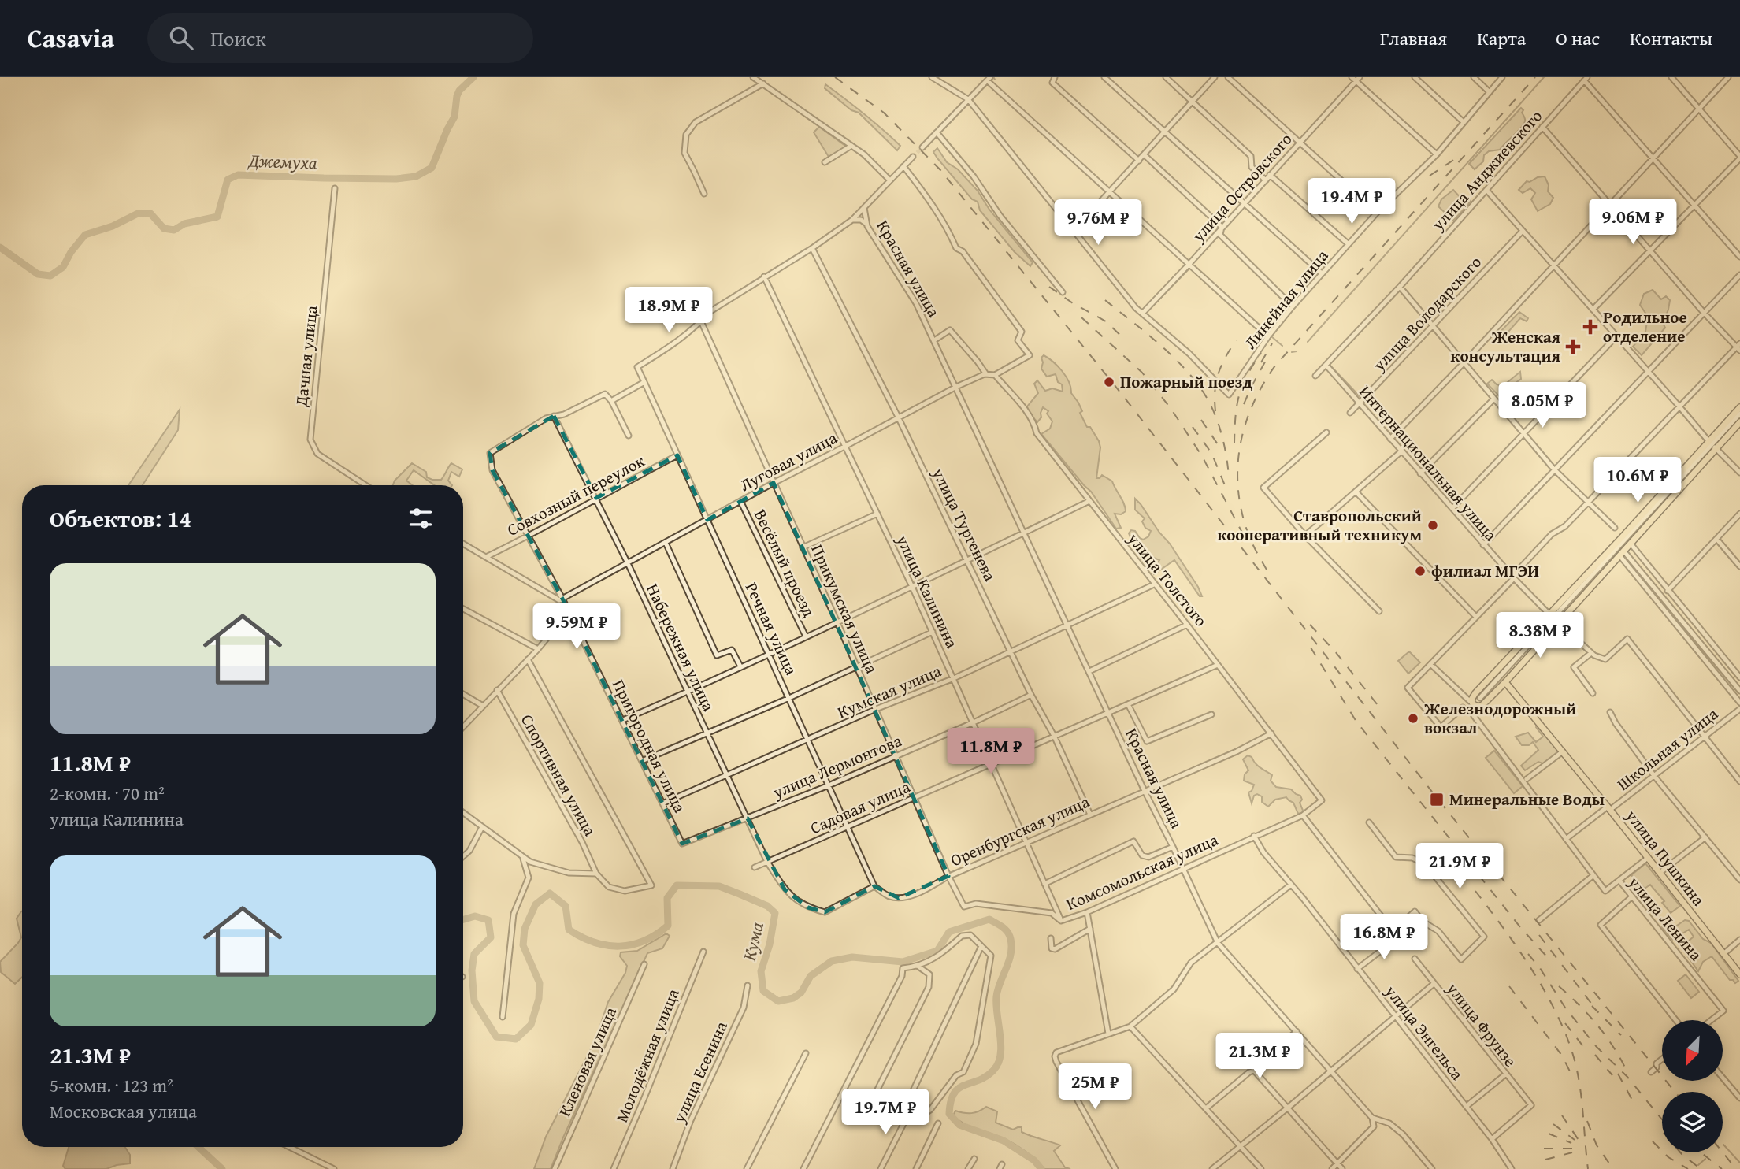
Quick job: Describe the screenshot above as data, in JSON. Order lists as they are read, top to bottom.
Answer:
{
  "streets": {
    "main road": ["улица Пушкина"],
    "street": [
      "улица Анджиевского",
      "улица Островского",
      "Красная улица",
      "Линейная улица",
      "улица Володарского",
      "Дачная улица",
      "Луговая улица",
      "Интернациональная улица",
      "Совхозный переулок",
      "улица Тургенева",
      "Весёлый проезд",
      "улица Толстого",
      "улица Калинина",
      "Прикумская улица",
      "Речная улица",
      "Набережная улица",
      "Кумская улица",
      "Пригородная улица",
      "Школьная улица",
      "улица Лермонтова",
      "Спортивная улица",
      "Садовая улица",
      "Оренбургская улица",
      "Комсомольская улица",
      "улица Ленина",
      "улица Фрунзе",
      "улица Энгельса",
      "Молодёжная улица",
      "Кленовая улица",
      "улица Есенина"
    ]
  },
  "crossings": [
    ["улица Анджиевского", "Интернациональная улица"],
    ["улица Островского", "Линейная улица"],
    ["Красная улица", "Луговая улица"],
    ["Красная улица", "Кумская улица"],
    ["Красная улица", "Садовая улица"],
    ["Красная улица", "Оренбургская улица"],
    ["Красная улица", "Комсомольская улица"],
    ["улица Володарского", "Интернациональная улица"],
    ["Луговая улица", "улица Тургенева"],
    ["Луговая улица", "Весёлый проезд"],
    ["Луговая улица", "улица Толстого"],
    ["Луговая улица", "улица Калинина"],
    ["Луговая улица", "Прикумская улица"],
    ["Луговая улица", "Речная улица"],
    ["Луговая улица", "Набережная улица"],
    ["Луговая улица", "Пригородная улица"],
    ["Совхозный переулок", "Речная улица"],
    ["Совхозный переулок", "Набережная улица"],
    ["Совхозный переулок", "Пригородная улица"],
    ["улица Тургенева", "Кумская улица"],
    ["улица Тургенева", "улица Лермонтова"],
    ["улица Тургенева", "Садовая улица"],
    ["улица Тургенева", "Оренбургская улица"],
    ["улица Толстого", "Кумская улица"],
    ["улица Толстого", "Садовая улица"],
    ["улица Толстого", "Оренбургская улица"],
    ["улица Толстого", "Комсомольская улица"],
    ["улица Калинина", "Кумская улица"],
    ["улица Калинина", "улица Лермонтова"],
    ["улица Калинина", "Садовая улица"],
    ["улица Калинина", "Оренбургская улица"],
    ["улица Калинина", "Комсомольская улица"],
    ["Прикумская улица", "Кумская улица"],
    ["Прикумская улица", "улица Лермонтова"],
    ["Прикумская улица", "Садовая улица"],
    ["Прикумская улица", "Оренбургская улица"],
    ["Прикумская улица", "Комсомольская улица"],
    ["Речная улица", "Набережная улица"],
    ["Речная улица", "Кумская улица"],
    ["Речная улица", "улица Лермонтова"],
    ["Речная улица", "Садовая улица"],
    ["Речная улица", "Оренбургская улица"],
    ["Набережная улица", "Кумская улица"],
    ["Набережная улица", "Пригородная улица"],
    ["Набережная улица", "улица Лермонтова"],
    ["Набережная улица", "Садовая улица"],
    ["Набережная улица", "Оренбургская улица"],
    ["Кумская улица", "Пригородная улица"],
    ["Пригородная улица", "улица Лермонтова"],
    ["Школьная улица", "улица Пушкина"],
    ["Школьная улица", "улица Ленина"],
    ["Комсомольская улица", "улица Энгельса"],
    ["улица Фрунзе", "улица Энгельса"]
  ],
  "water": ["Джемуха", "Кума"],
  "places": {
    "health": ["Родильное отделение", "Женская консультация"],
    "other": [
      "Пожарный поезд",
      "Ставропольский кооперативный техникум",
      "филиал МГЭИ",
      "Железнодорожный вокзал"
    ],
    "transit": ["Минеральные Воды"]
  },
  "north": "bottom left",
  "page": {
    "header": "Casavia",
    "search": "Поиск",
    "nav": [
      "Главная",
      "Карта",
      "О нас",
      "Контакты"
    ],
    "price": [
      "19.4M ₽",
      "9.06M ₽",
      "9.76M ₽",
      "18.9M ₽",
      "8.05M ₽",
      "10.6M ₽",
      "9.59M ₽",
      "8.38M ₽",
      "11.8M ₽",
      "21.9M ₽",
      "16.8M ₽",
      "21.3M ₽",
      "25M ₽",
      "19.7M ₽"
    ],
    "heading": "Объектов: 14",
    "list": [
      {
        "name": "11.8M ₽",
        "note": "2-комн. · 70 m² · улица Калинина"
      },
      {
        "name": "21.3M ₽",
        "note": "5-комн. · 123 m² · Московская улица"
      }
    ]
  }
}
